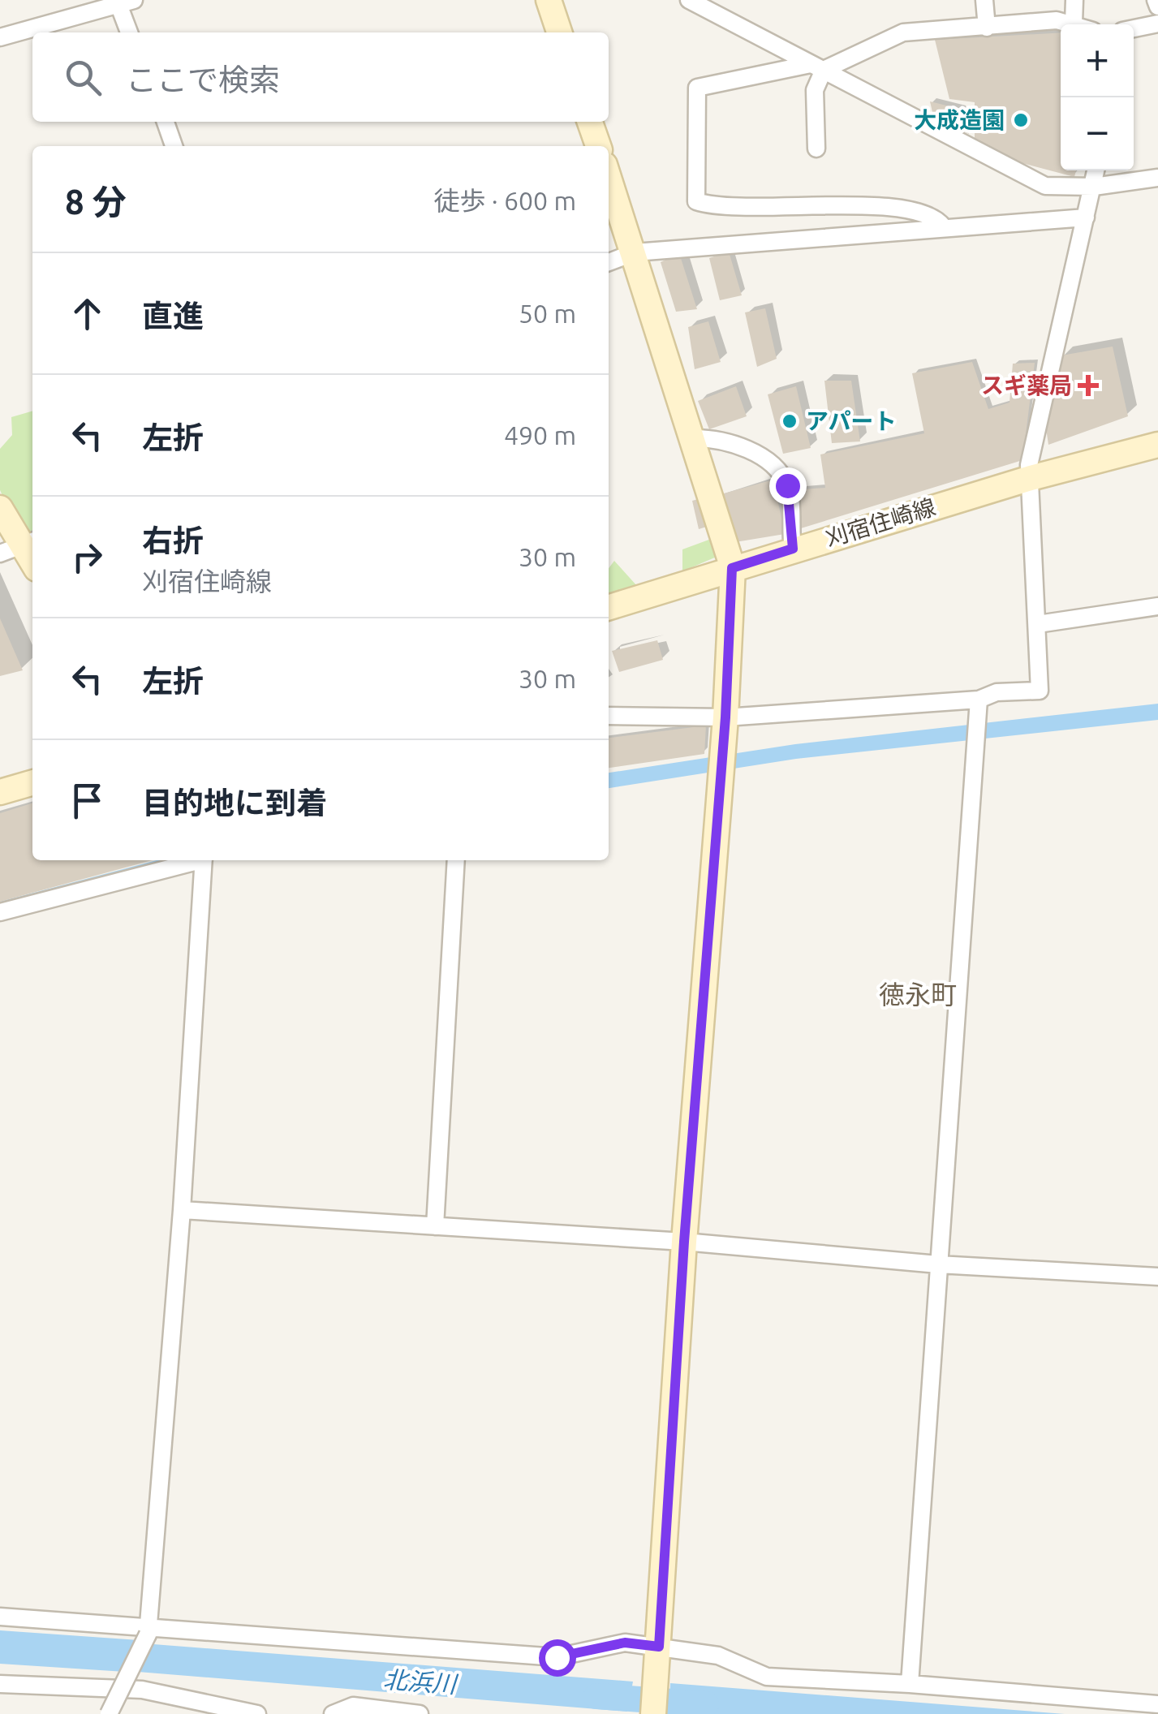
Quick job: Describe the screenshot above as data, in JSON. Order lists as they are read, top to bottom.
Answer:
{
  "streets": {
    "street": ["刈宿住崎線"]
  },
  "districts": ["徳永町"],
  "water": ["北浜川"],
  "places": {
    "other": ["大成造園", "アパート"],
    "health": ["スギ薬局"]
  },
  "page": {
    "map_buttons": ["+", "−"],
    "search": "ここで検索",
    "heading": ["8 分", "徒歩 · 600 m"],
    "list": [
      ["直進", "50 m"],
      ["左折", "490 m"],
      ["右折", "刈宿住崎線", "30 m"],
      ["左折", "30 m"],
      "目的地に到着"
    ]
  }
}
